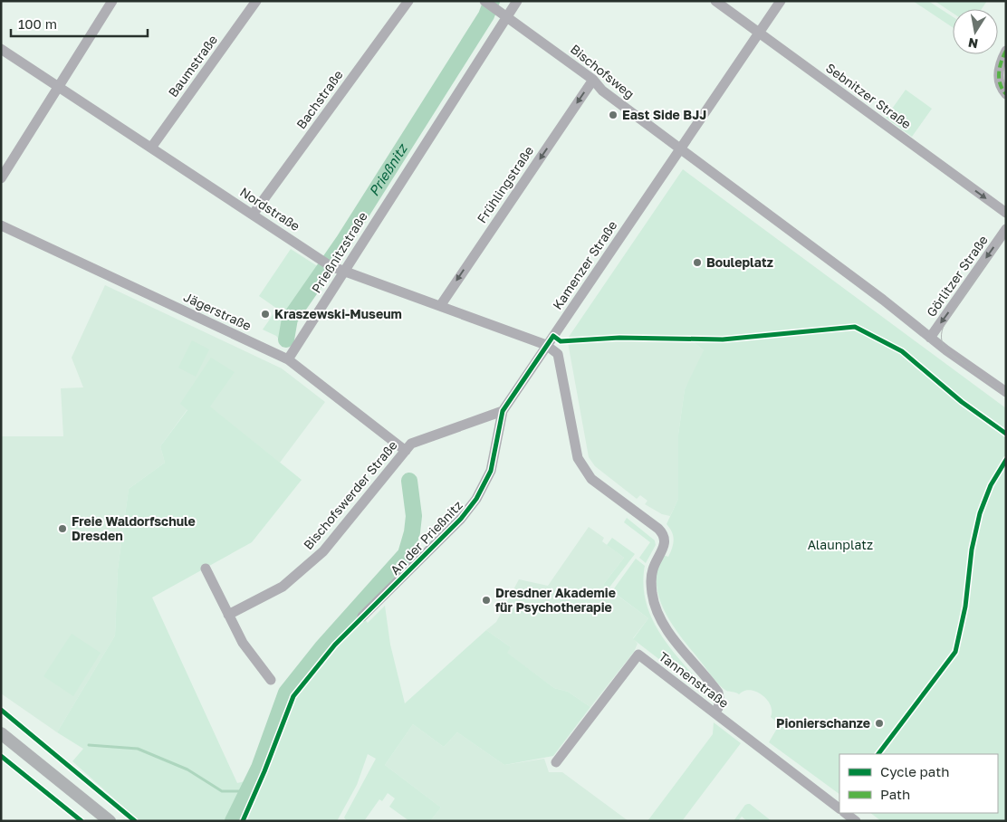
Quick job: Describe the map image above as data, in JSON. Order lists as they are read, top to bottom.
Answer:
{
  "streets": {
    "street": [
      "Baumstraße",
      "Bischofsweg",
      "Sebnitzer Straße",
      "Bachstraße",
      "Frühlingstraße",
      "Nordstraße",
      "Prießnitzstraße",
      "Kamenzer Straße",
      "Görlitzer Straße",
      "Jägerstraße",
      "Bischofswerder Straße",
      "An der Prießnitz",
      "Tannenstraße"
    ]
  },
  "crossings": [
    ["Baumstraße", "Nordstraße"],
    ["Bischofsweg", "Frühlingstraße"],
    ["Bischofsweg", "Prießnitzstraße"],
    ["Bischofsweg", "Kamenzer Straße"],
    ["Bischofsweg", "Görlitzer Straße"],
    ["Sebnitzer Straße", "Kamenzer Straße"],
    ["Bachstraße", "Nordstraße"],
    ["Frühlingstraße", "Nordstraße"],
    ["Nordstraße", "Prießnitzstraße"],
    ["Nordstraße", "Kamenzer Straße"],
    ["Prießnitzstraße", "Jägerstraße"],
    ["Kamenzer Straße", "Bischofswerder Straße"],
    ["Kamenzer Straße", "An der Prießnitz"],
    ["Jägerstraße", "Bischofswerder Straße"],
    ["Bischofswerder Straße", "An der Prießnitz"]
  ],
  "one_way": ["Sebnitzer Straße", "Frühlingstraße", "Görlitzer Straße"],
  "water": ["Prießnitz"],
  "parks": ["Alaunplatz"],
  "places": [
    "East Side BJJ",
    "Bouleplatz",
    "Kraszewski-Museum",
    "Freie Waldorfschule Dresden",
    "Dresdner Akademie für Psychotherapie",
    "Pionierschanze"
  ],
  "legend": ["Cycle path", "Path"],
  "scale_bar": "100 m",
  "north": "bottom"
}
